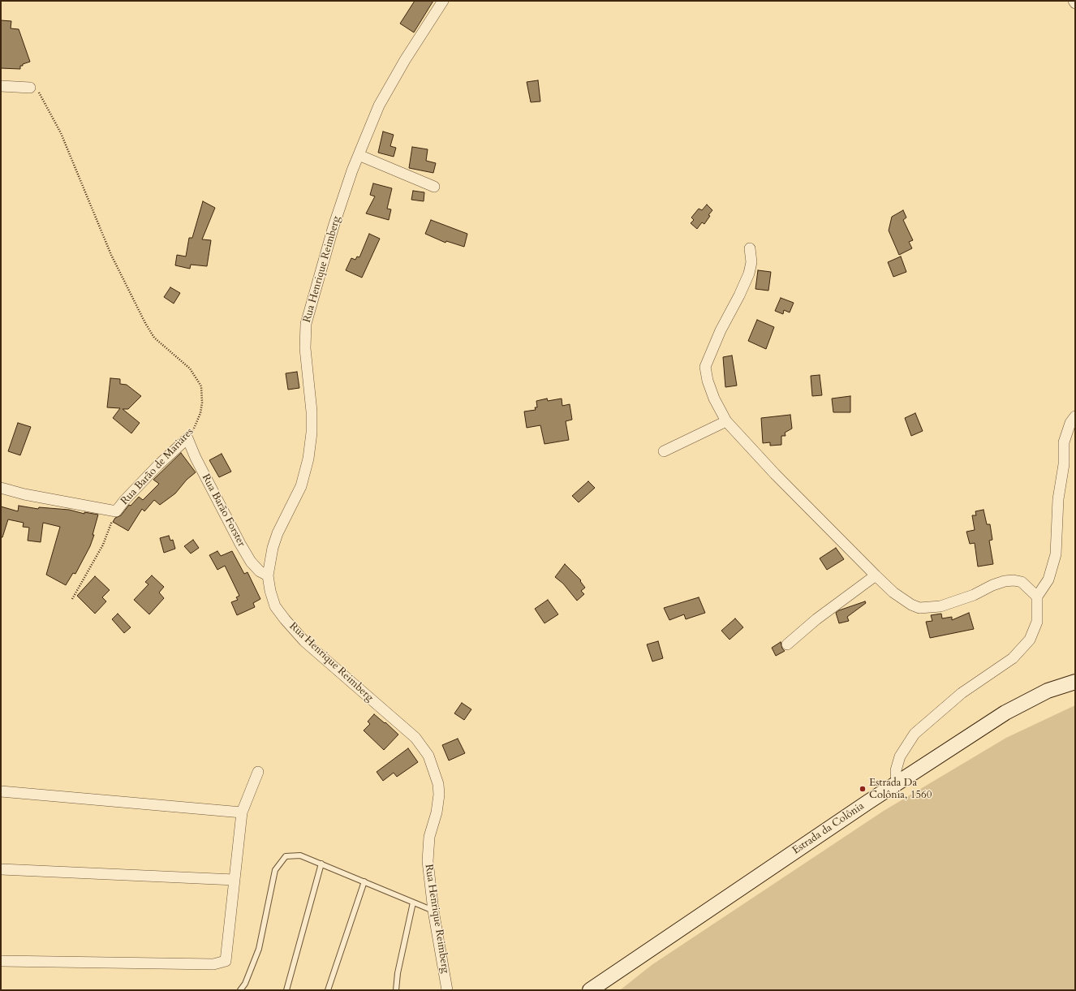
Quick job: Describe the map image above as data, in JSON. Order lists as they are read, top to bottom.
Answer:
{
  "streets": {
    "main road": ["Estrada da Colônia"],
    "street": ["Rua Henrique Reimberg", "Rua Barão de Mariares", "Rua Barão Forster"]
  },
  "crossings": [
    ["Rua Henrique Reimberg", "Rua Barão Forster"],
    ["Rua Barão de Mariares", "Rua Barão Forster"]
  ],
  "places": ["Estrada Da Colônia, 1560"]
}
